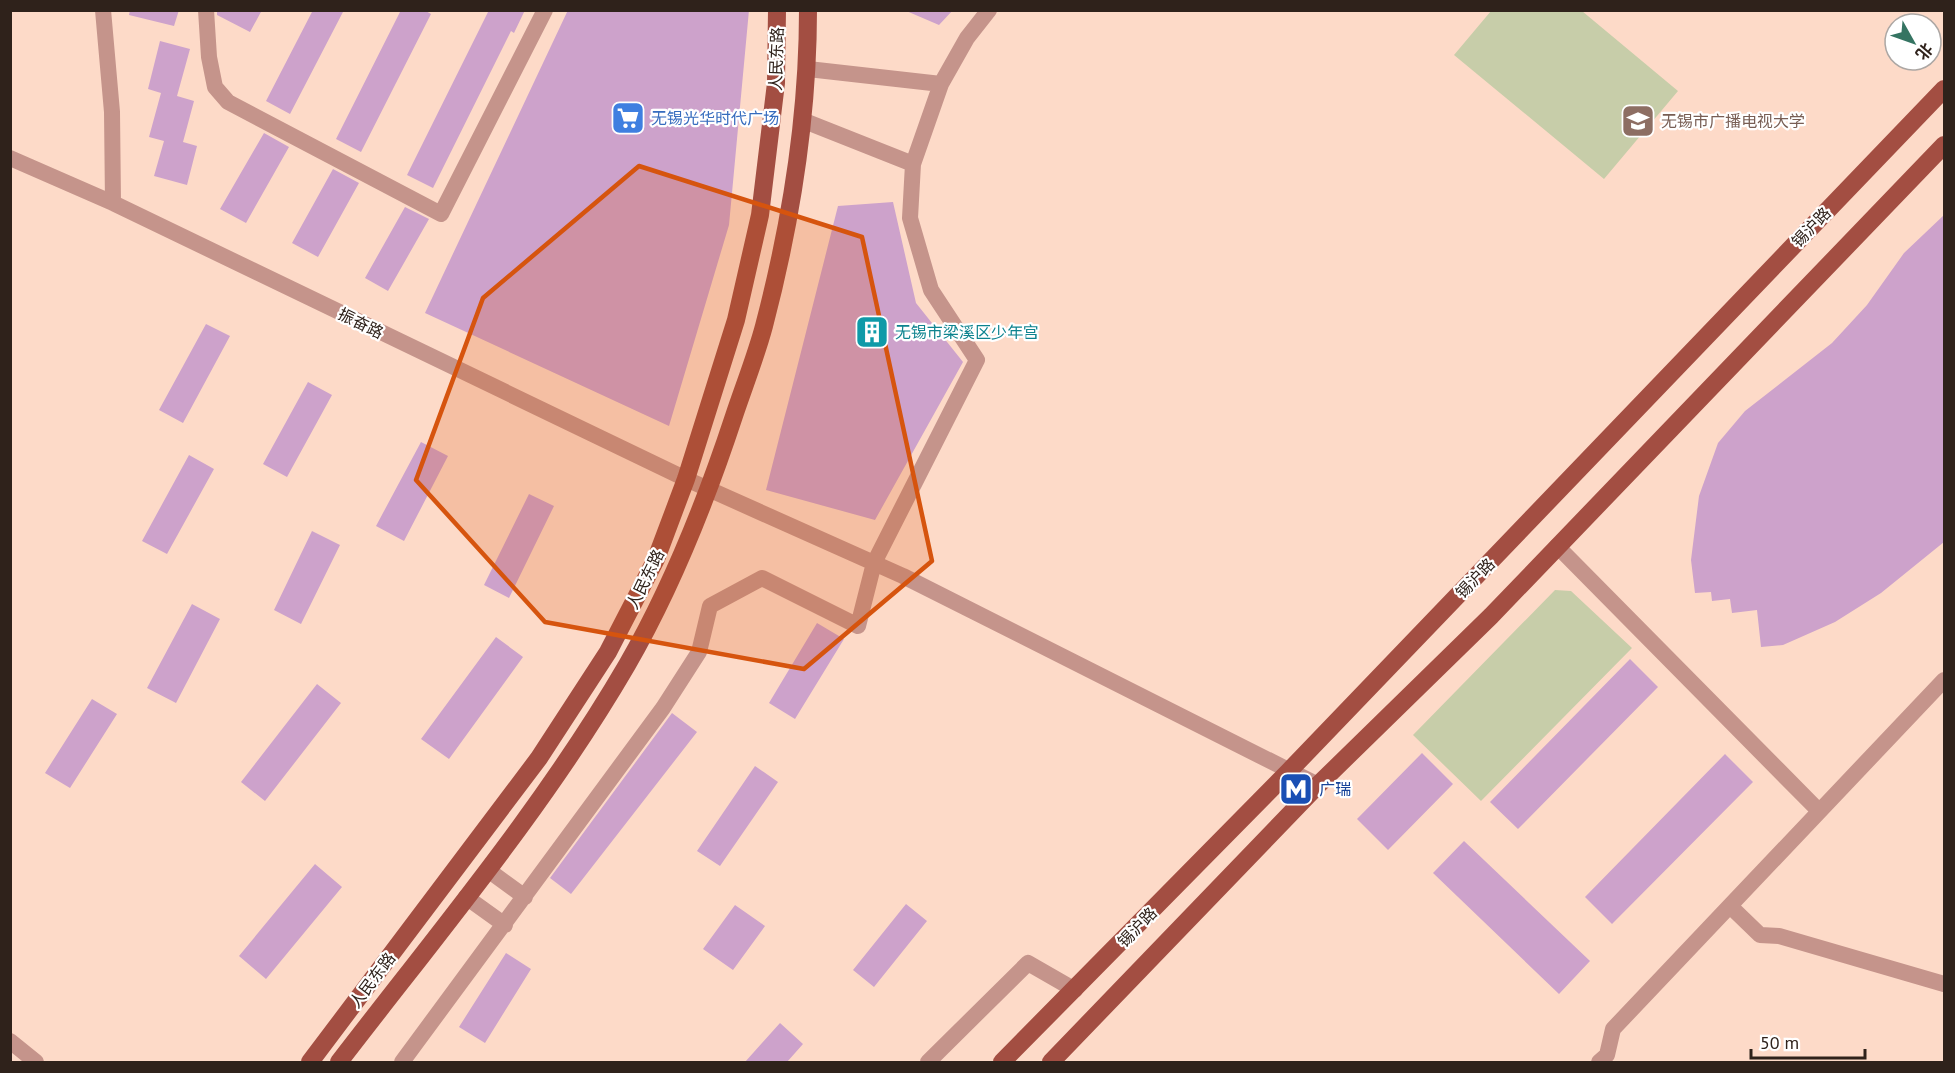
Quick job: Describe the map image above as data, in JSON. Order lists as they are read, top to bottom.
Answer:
{
  "streets": {
    "main road": ["人民东路", "锡沪路"],
    "street": ["振奋路"]
  },
  "crossings": [
    ["人民东路", "振奋路"],
    ["锡沪路", "振奋路"]
  ],
  "places": {
    "supermarket": ["无锡光华时代广场"],
    "school or university": ["无锡市广播电视大学"],
    "building": ["无锡市梁溪区少年宫"],
    "metro station": ["广瑞"]
  },
  "scale_bar": "50 m",
  "north": "bottom right"
}
